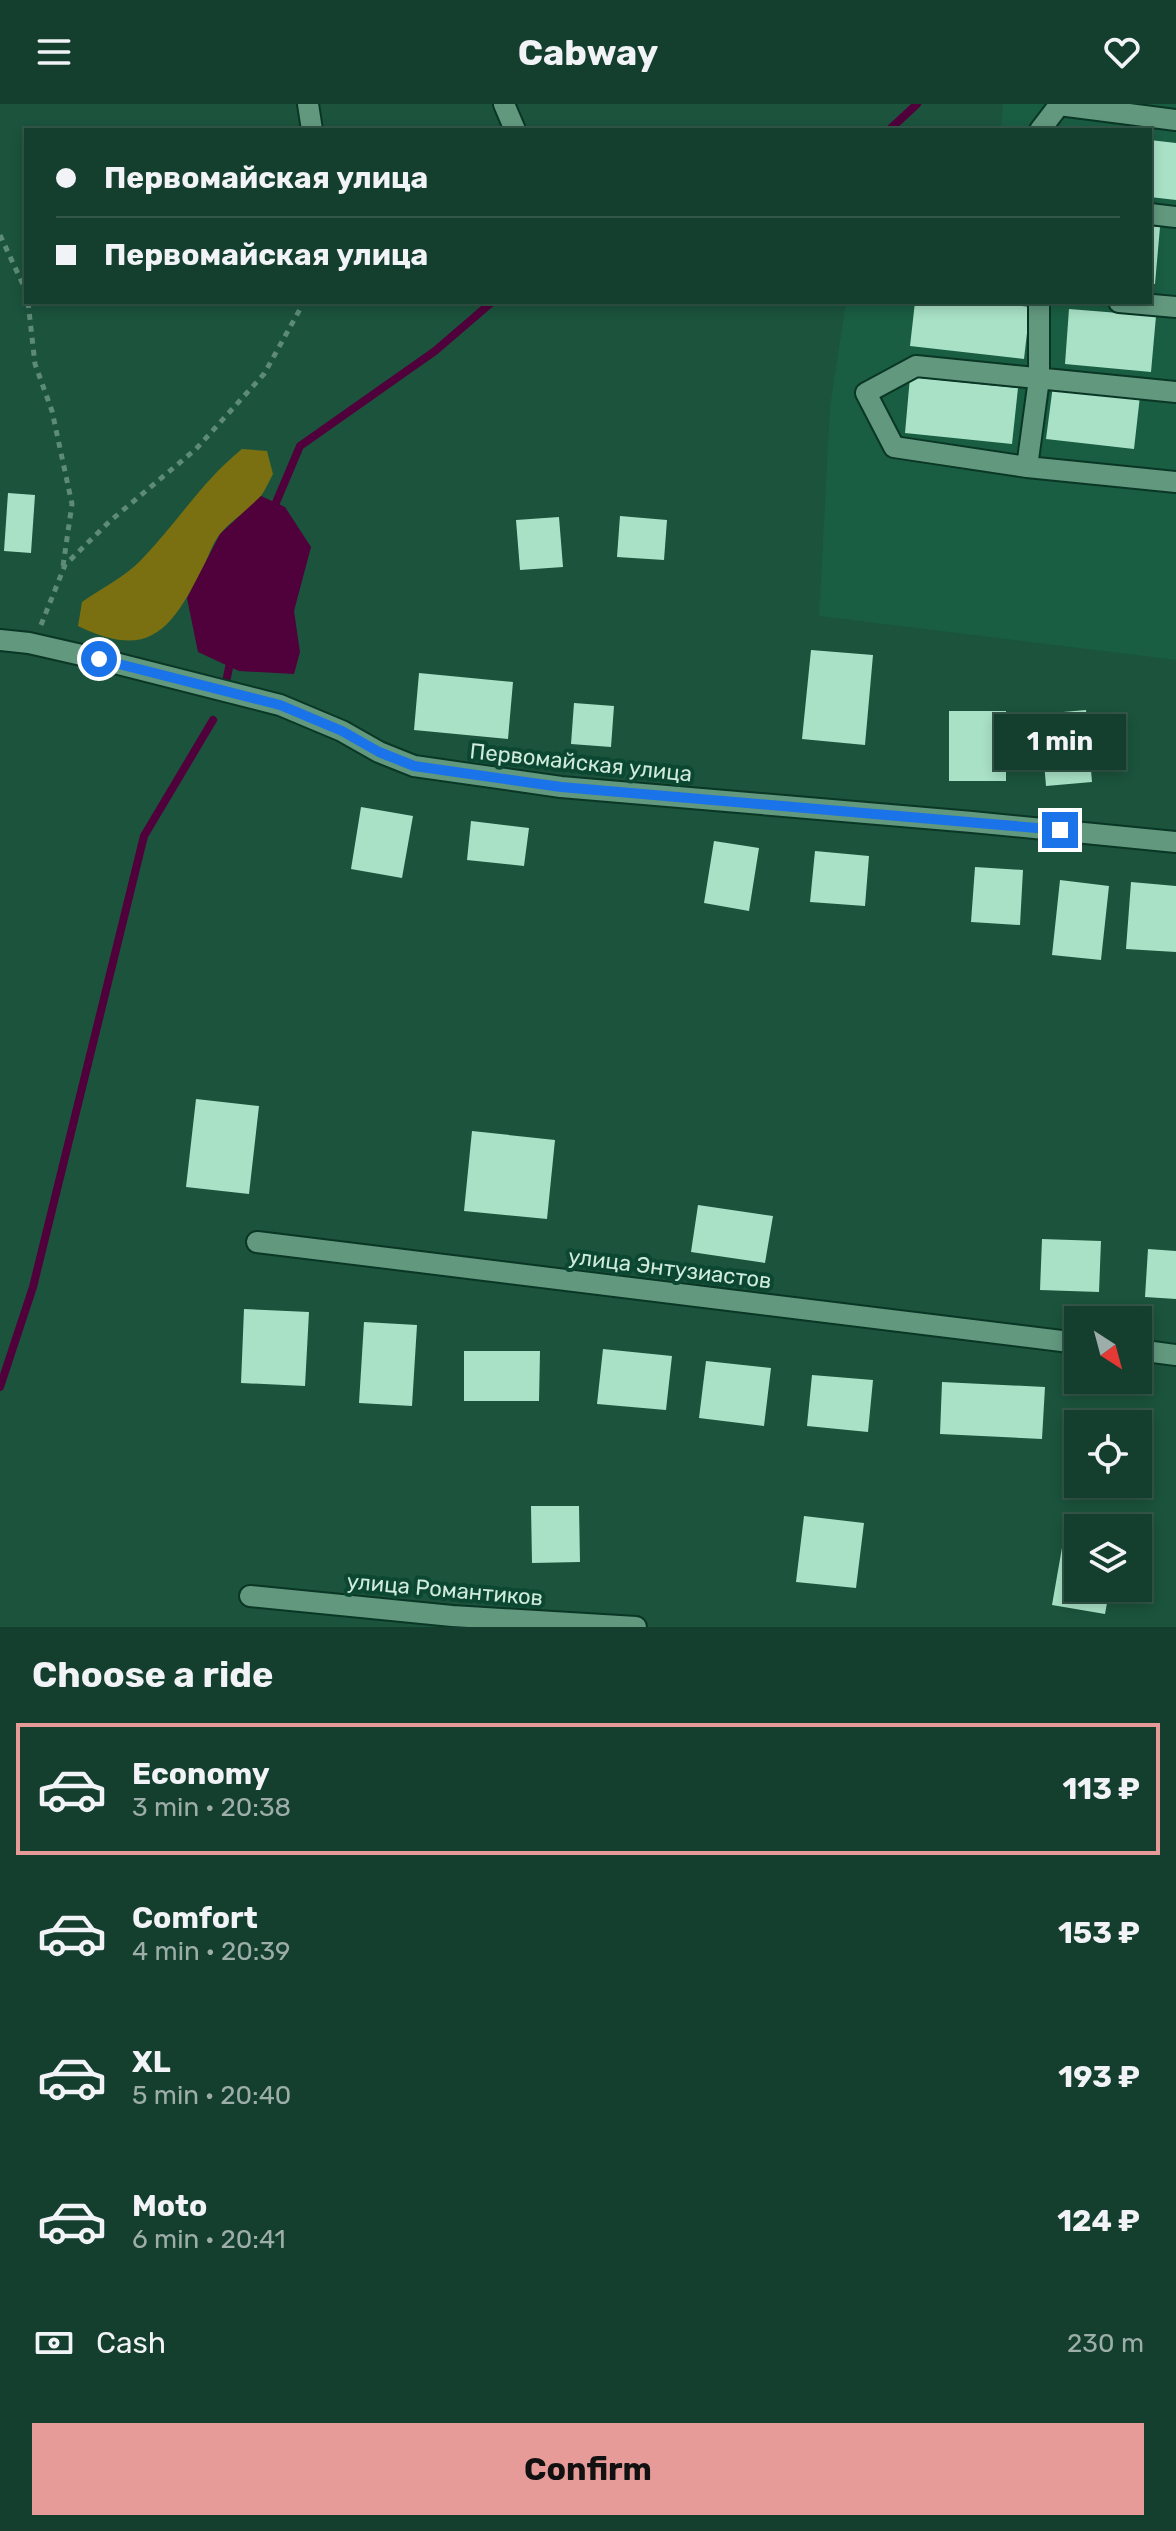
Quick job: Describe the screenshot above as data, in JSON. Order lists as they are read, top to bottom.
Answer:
{
  "streets": {
    "street": ["Первомайская улица", "улица Энтузиастов", "улица Романтиков"]
  },
  "north": "bottom right",
  "page": {
    "header": "Cabway",
    "banner": ["Первомайская улица", "Первомайская улица"],
    "bubble": "1 min",
    "heading": "Choose a ride",
    "list": [
      {
        "name": "Economy",
        "note": "3 min · 20:38",
        "value": "113 ₽"
      },
      {
        "name": "Comfort",
        "note": "4 min · 20:39",
        "value": "153 ₽"
      },
      {
        "name": "XL",
        "note": "5 min · 20:40",
        "value": "193 ₽"
      },
      {
        "name": "Moto",
        "note": "6 min · 20:41",
        "value": "124 ₽"
      }
    ],
    "pay": ["Cash", "230 m"],
    "buttons": "Confirm"
  }
}
